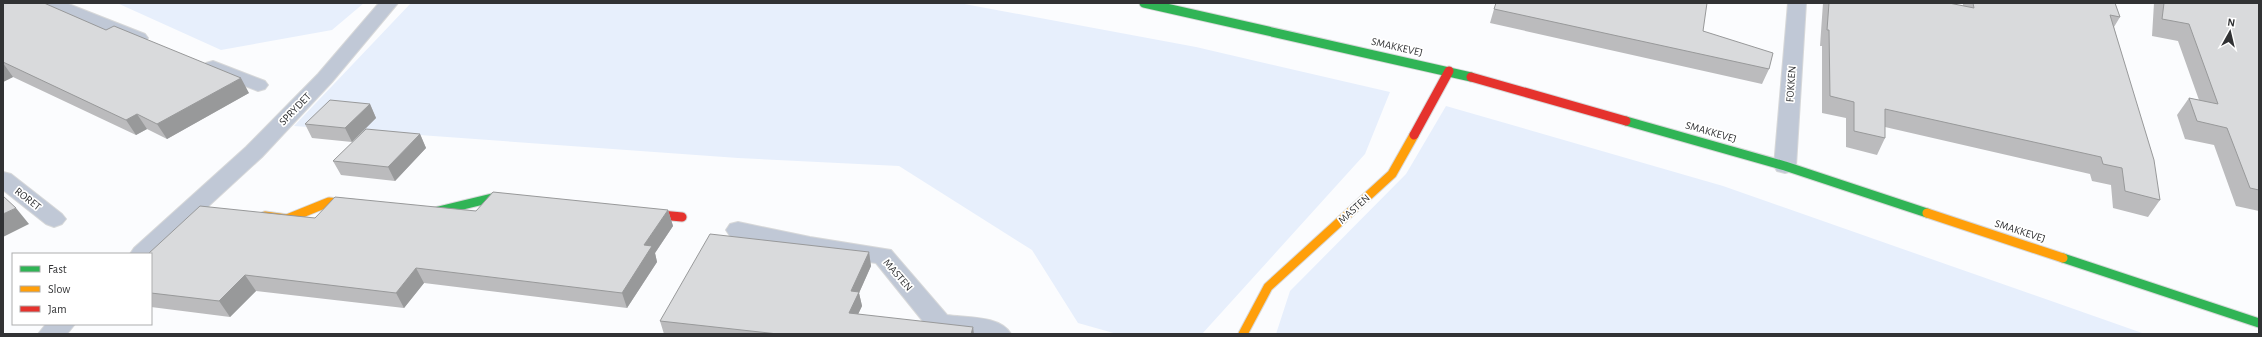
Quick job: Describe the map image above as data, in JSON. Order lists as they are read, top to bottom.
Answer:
{
  "streets": {
    "street": [
      "SMAKKEVEJ",
      "FOKKEN",
      "SPRYDET",
      "RORET",
      "MASTEN"
    ]
  },
  "crossings": [
    ["SMAKKEVEJ", "FOKKEN"],
    ["SMAKKEVEJ", "MASTEN"]
  ],
  "legend": ["Fast", "Slow", "Jam"],
  "north": "top"
}
